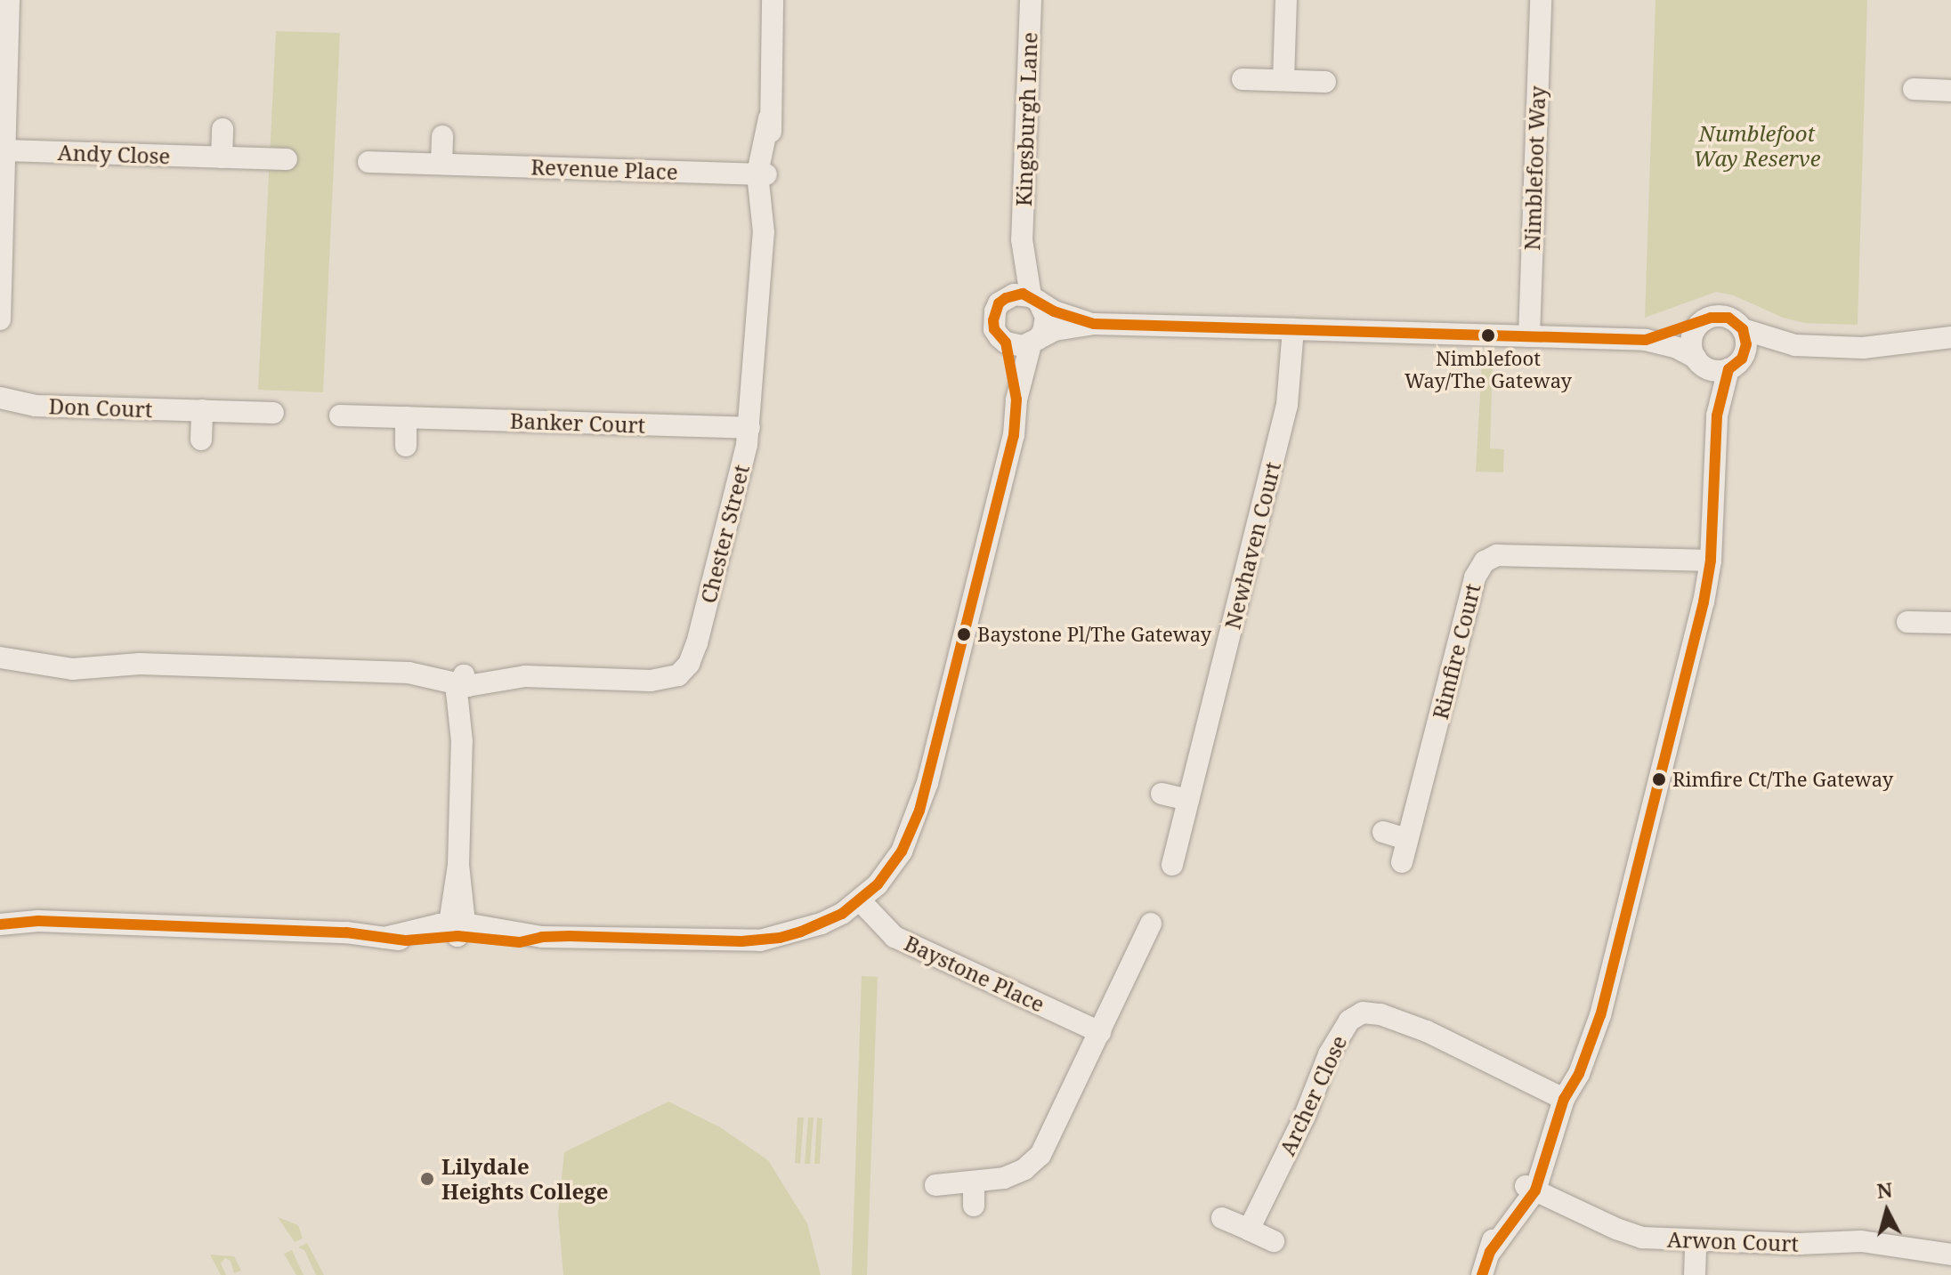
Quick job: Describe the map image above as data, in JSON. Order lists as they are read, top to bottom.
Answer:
{
  "streets": {
    "street": [
      "Kingsburgh Lane",
      "Andy Close",
      "Nimblefoot Way",
      "Revenue Place",
      "Don Court",
      "Banker Court",
      "Chester Street",
      "Newhaven Court",
      "Rimfire Court",
      "Baystone Place",
      "Archer Close",
      "Arwon Court"
    ]
  },
  "crossings": [
    ["Revenue Place", "Chester Street"],
    ["Banker Court", "Chester Street"]
  ],
  "parks": ["Numblefoot Way Reserve"],
  "places": [
    "Nimblefoot Way/The Gateway",
    "Baystone Pl/The Gateway",
    "Rimfire Ct/The Gateway",
    "Lilydale Heights College"
  ],
  "north": "top"
}
